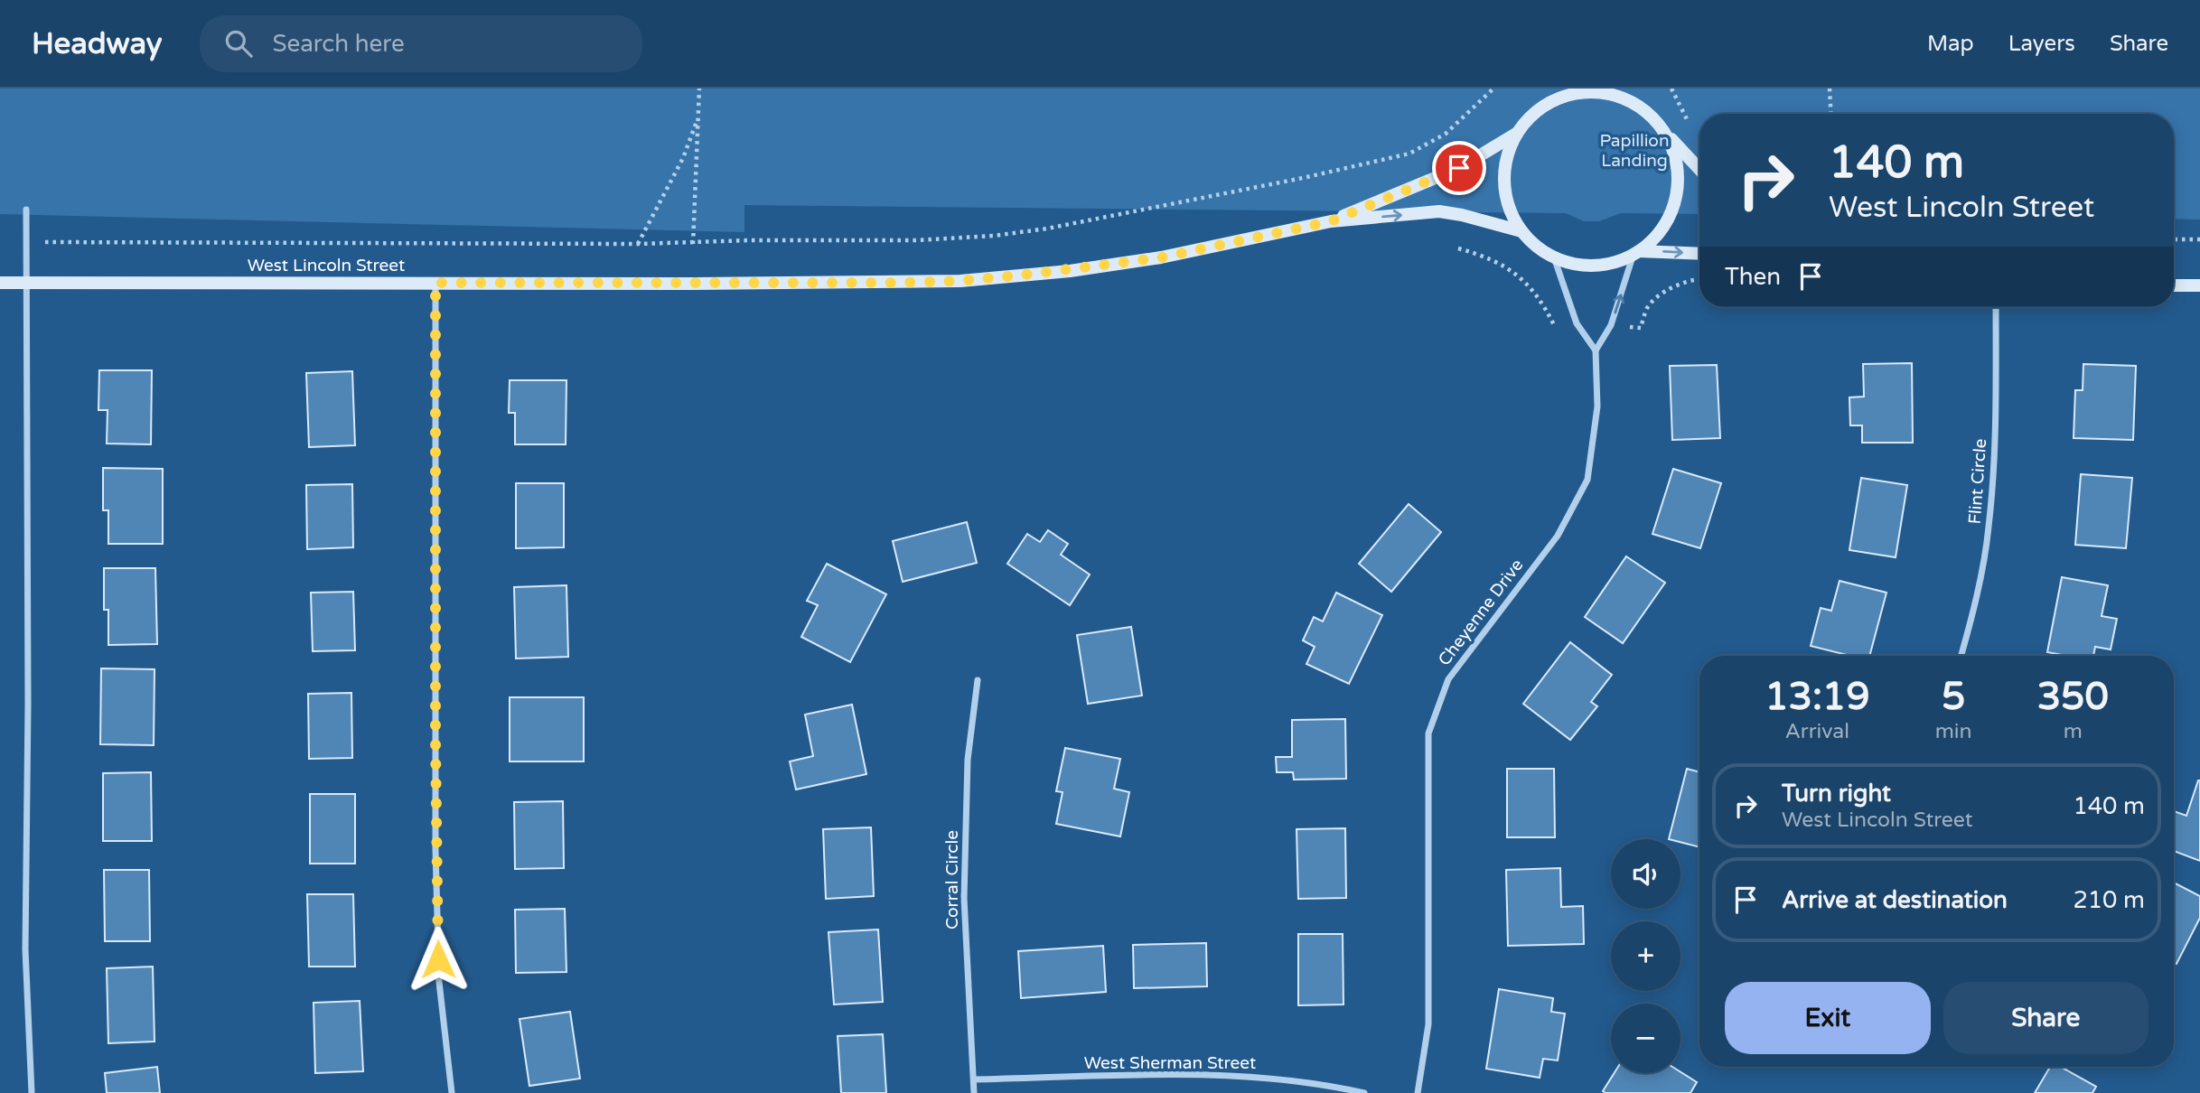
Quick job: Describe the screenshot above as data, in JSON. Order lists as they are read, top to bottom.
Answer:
{
  "streets": {
    "street": [
      "West Lincoln Street",
      "Flint Circle",
      "Cheyenne Drive",
      "Corral Circle",
      "West Sherman Street"
    ]
  },
  "crossings": [
    ["Corral Circle", "West Sherman Street"]
  ],
  "parks": ["Papillion Landing"],
  "page": {
    "header": "Headway",
    "search": "Search here",
    "nav": ["Map", "Layers", "Share"],
    "turn": ["140 m", "West Lincoln Street"],
    "then": "Then",
    "eta": [
      "13:19",
      "Arrival",
      "5",
      "min",
      "350",
      "m"
    ],
    "list": [
      {
        "name": "Turn right",
        "note": "West Lincoln Street",
        "value": "140 m"
      },
      {
        "name": "Arrive at destination",
        "value": "210 m"
      }
    ],
    "map_buttons": ["+", "−"],
    "buttons": ["Exit", "Share"]
  }
}
